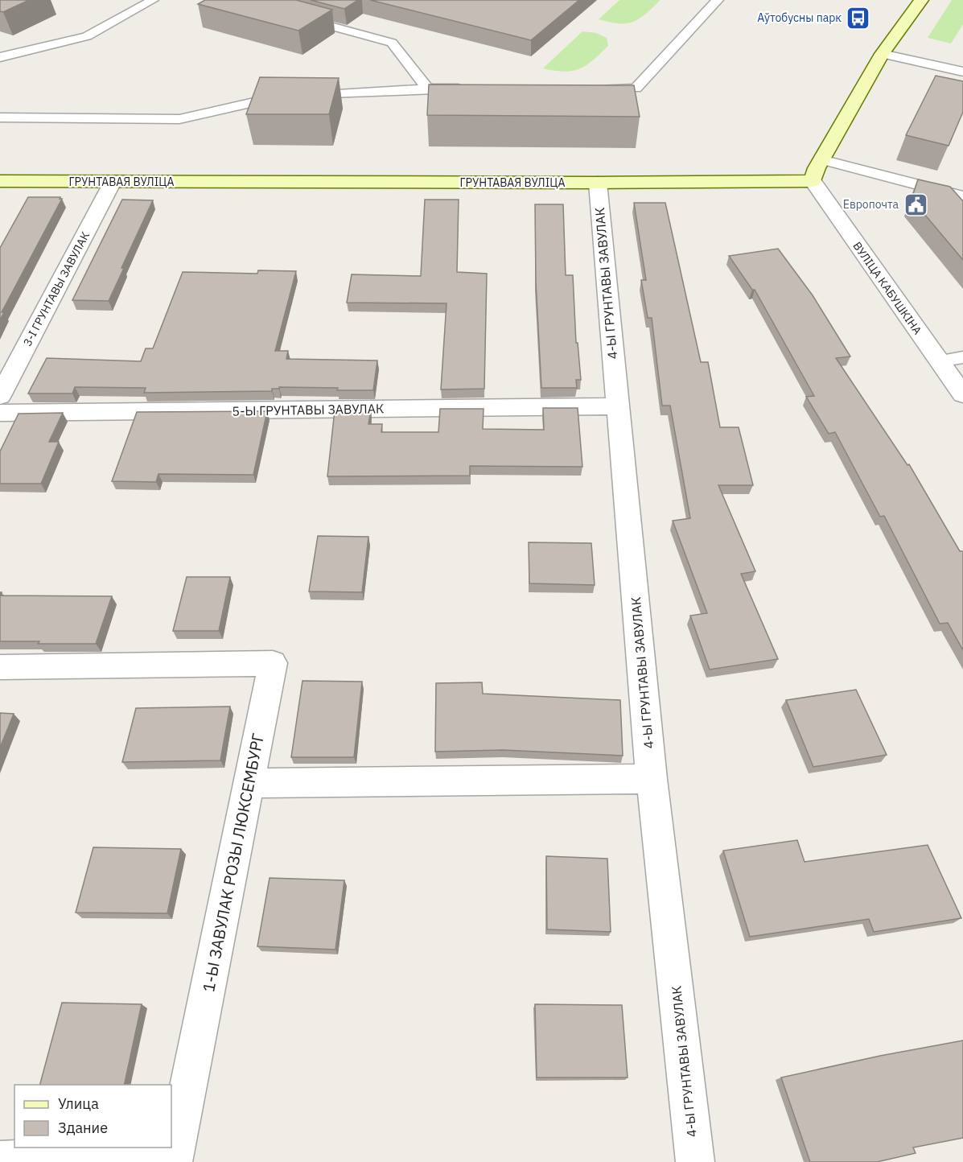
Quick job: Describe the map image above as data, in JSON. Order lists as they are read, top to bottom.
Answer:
{
  "streets": {
    "main road": ["ГРУНТАВАЯ ВУЛІЦА"],
    "street": [
      "4-Ы ГРУНТАВЫ ЗАВУЛАК",
      "ВУЛІЦА КАБУШКІНА",
      "3-І ГРУНТАВЫ ЗАВУЛАК",
      "5-Ы ГРУНТАВЫ ЗАВУЛАК",
      "1-Ы ЗАВУЛАК РОЗЫ ЛЮКСЕМБУРГ"
    ]
  },
  "crossings": [
    ["ГРУНТАВАЯ ВУЛІЦА", "4-Ы ГРУНТАВЫ ЗАВУЛАК"],
    ["ГРУНТАВАЯ ВУЛІЦА", "ВУЛІЦА КАБУШКІНА"],
    ["ГРУНТАВАЯ ВУЛІЦА", "3-І ГРУНТАВЫ ЗАВУЛАК"],
    ["4-Ы ГРУНТАВЫ ЗАВУЛАК", "5-Ы ГРУНТАВЫ ЗАВУЛАК"]
  ],
  "places": {
    "bus stop": ["Аўтобусны парк"],
    "public building": ["Европочта"]
  },
  "legend": ["Улица", "Здание"]
}
